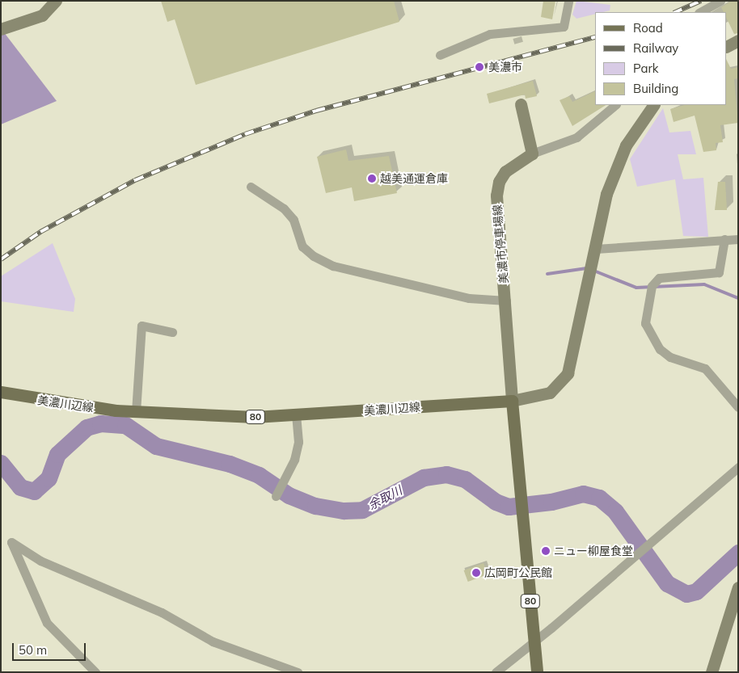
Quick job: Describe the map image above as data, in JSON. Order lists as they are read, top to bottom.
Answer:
{
  "streets": {
    "main road": ["美濃川辺線", "80"],
    "street": ["美濃市停車場線"]
  },
  "crossings": [
    ["美濃市停車場線", "美濃川辺線"],
    ["美濃市停車場線", "80"],
    ["美濃川辺線", "80"]
  ],
  "water": ["余取川"],
  "places": [
    "美濃市",
    "越美通運倉庫",
    "ニュー柳屋食堂",
    "広岡町公民館"
  ],
  "legend": [
    "Road",
    "Railway",
    "Park",
    "Building"
  ],
  "scale_bar": "50 m"
}
